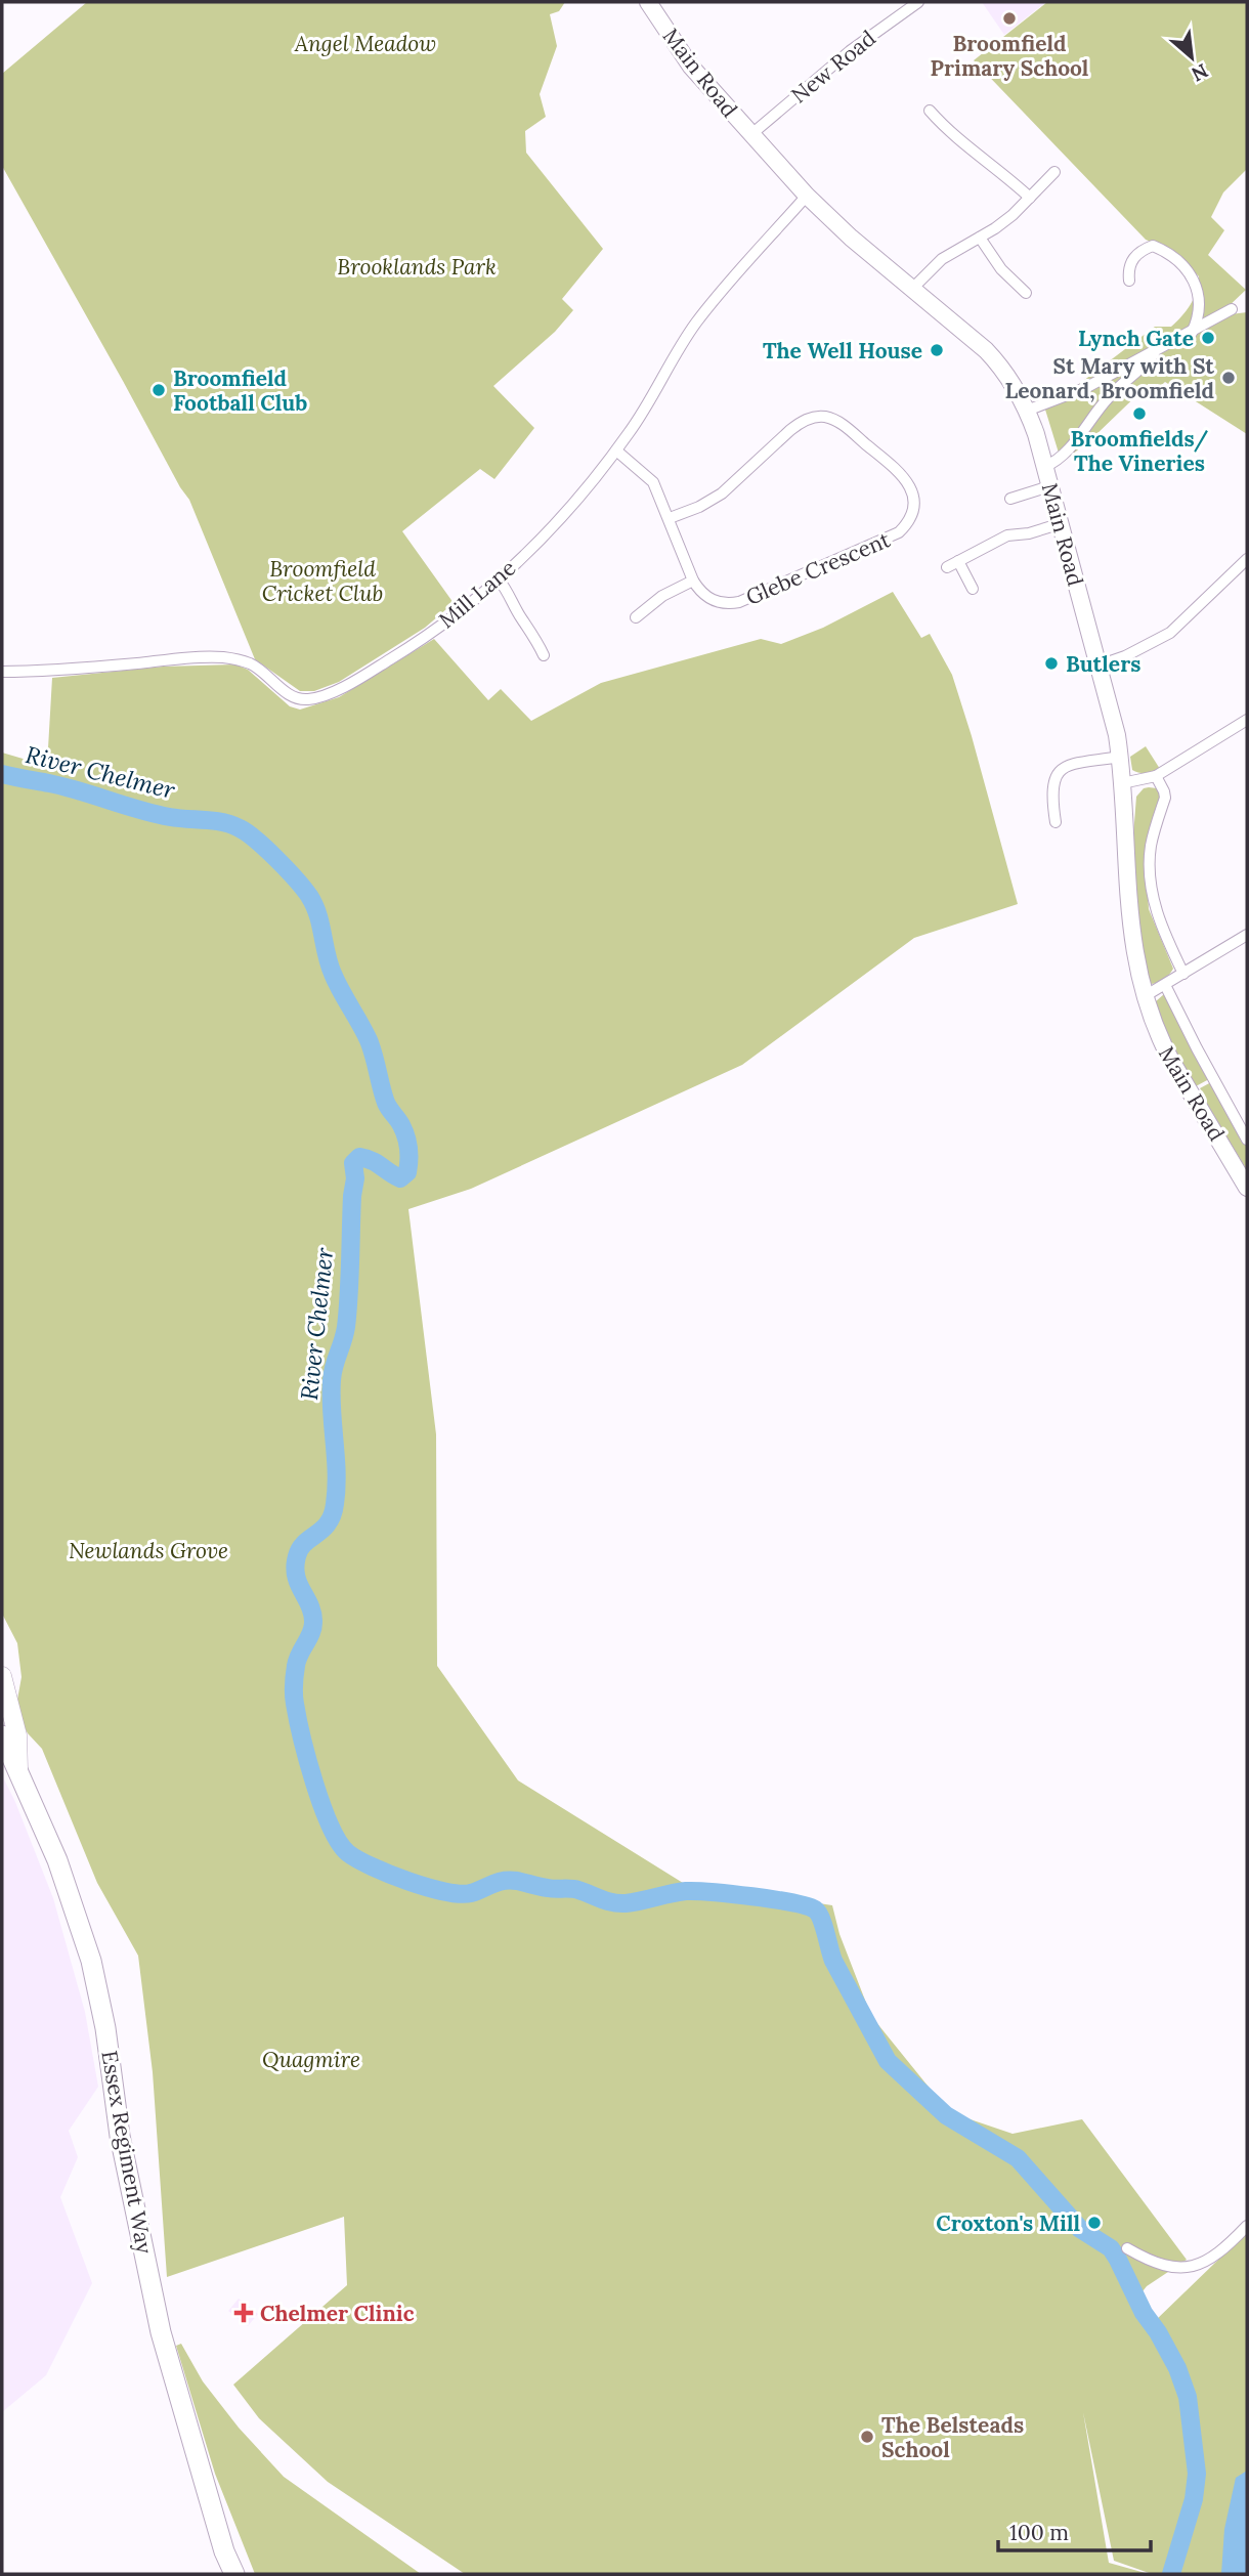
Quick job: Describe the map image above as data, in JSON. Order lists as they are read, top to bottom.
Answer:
{
  "streets": {
    "highway": ["Essex Regiment Way"],
    "main road": ["Main Road"],
    "street": ["New Road", "Glebe Crescent", "Mill Lane"]
  },
  "crossings": [
    ["New Road", "Main Road"],
    ["Main Road", "Mill Lane"]
  ],
  "water": ["River Chelmer"],
  "parks": [
    "Angel Meadow",
    "Brooklands Park",
    "Broomfield Cricket Club",
    "Newlands Grove",
    "Quagmire"
  ],
  "places": {
    "other": [
      "Broomfield Primary School",
      "Lynch Gate",
      "The Well House",
      "St Mary with St Leonard, Broomfield",
      "Broomfield Football Club",
      "Broomfields/ The Vineries",
      "Butlers",
      "Croxton's Mill",
      "The Belsteads School"
    ],
    "health": ["Chelmer Clinic"]
  },
  "scale_bar": "100 m",
  "north": "bottom right"
}
